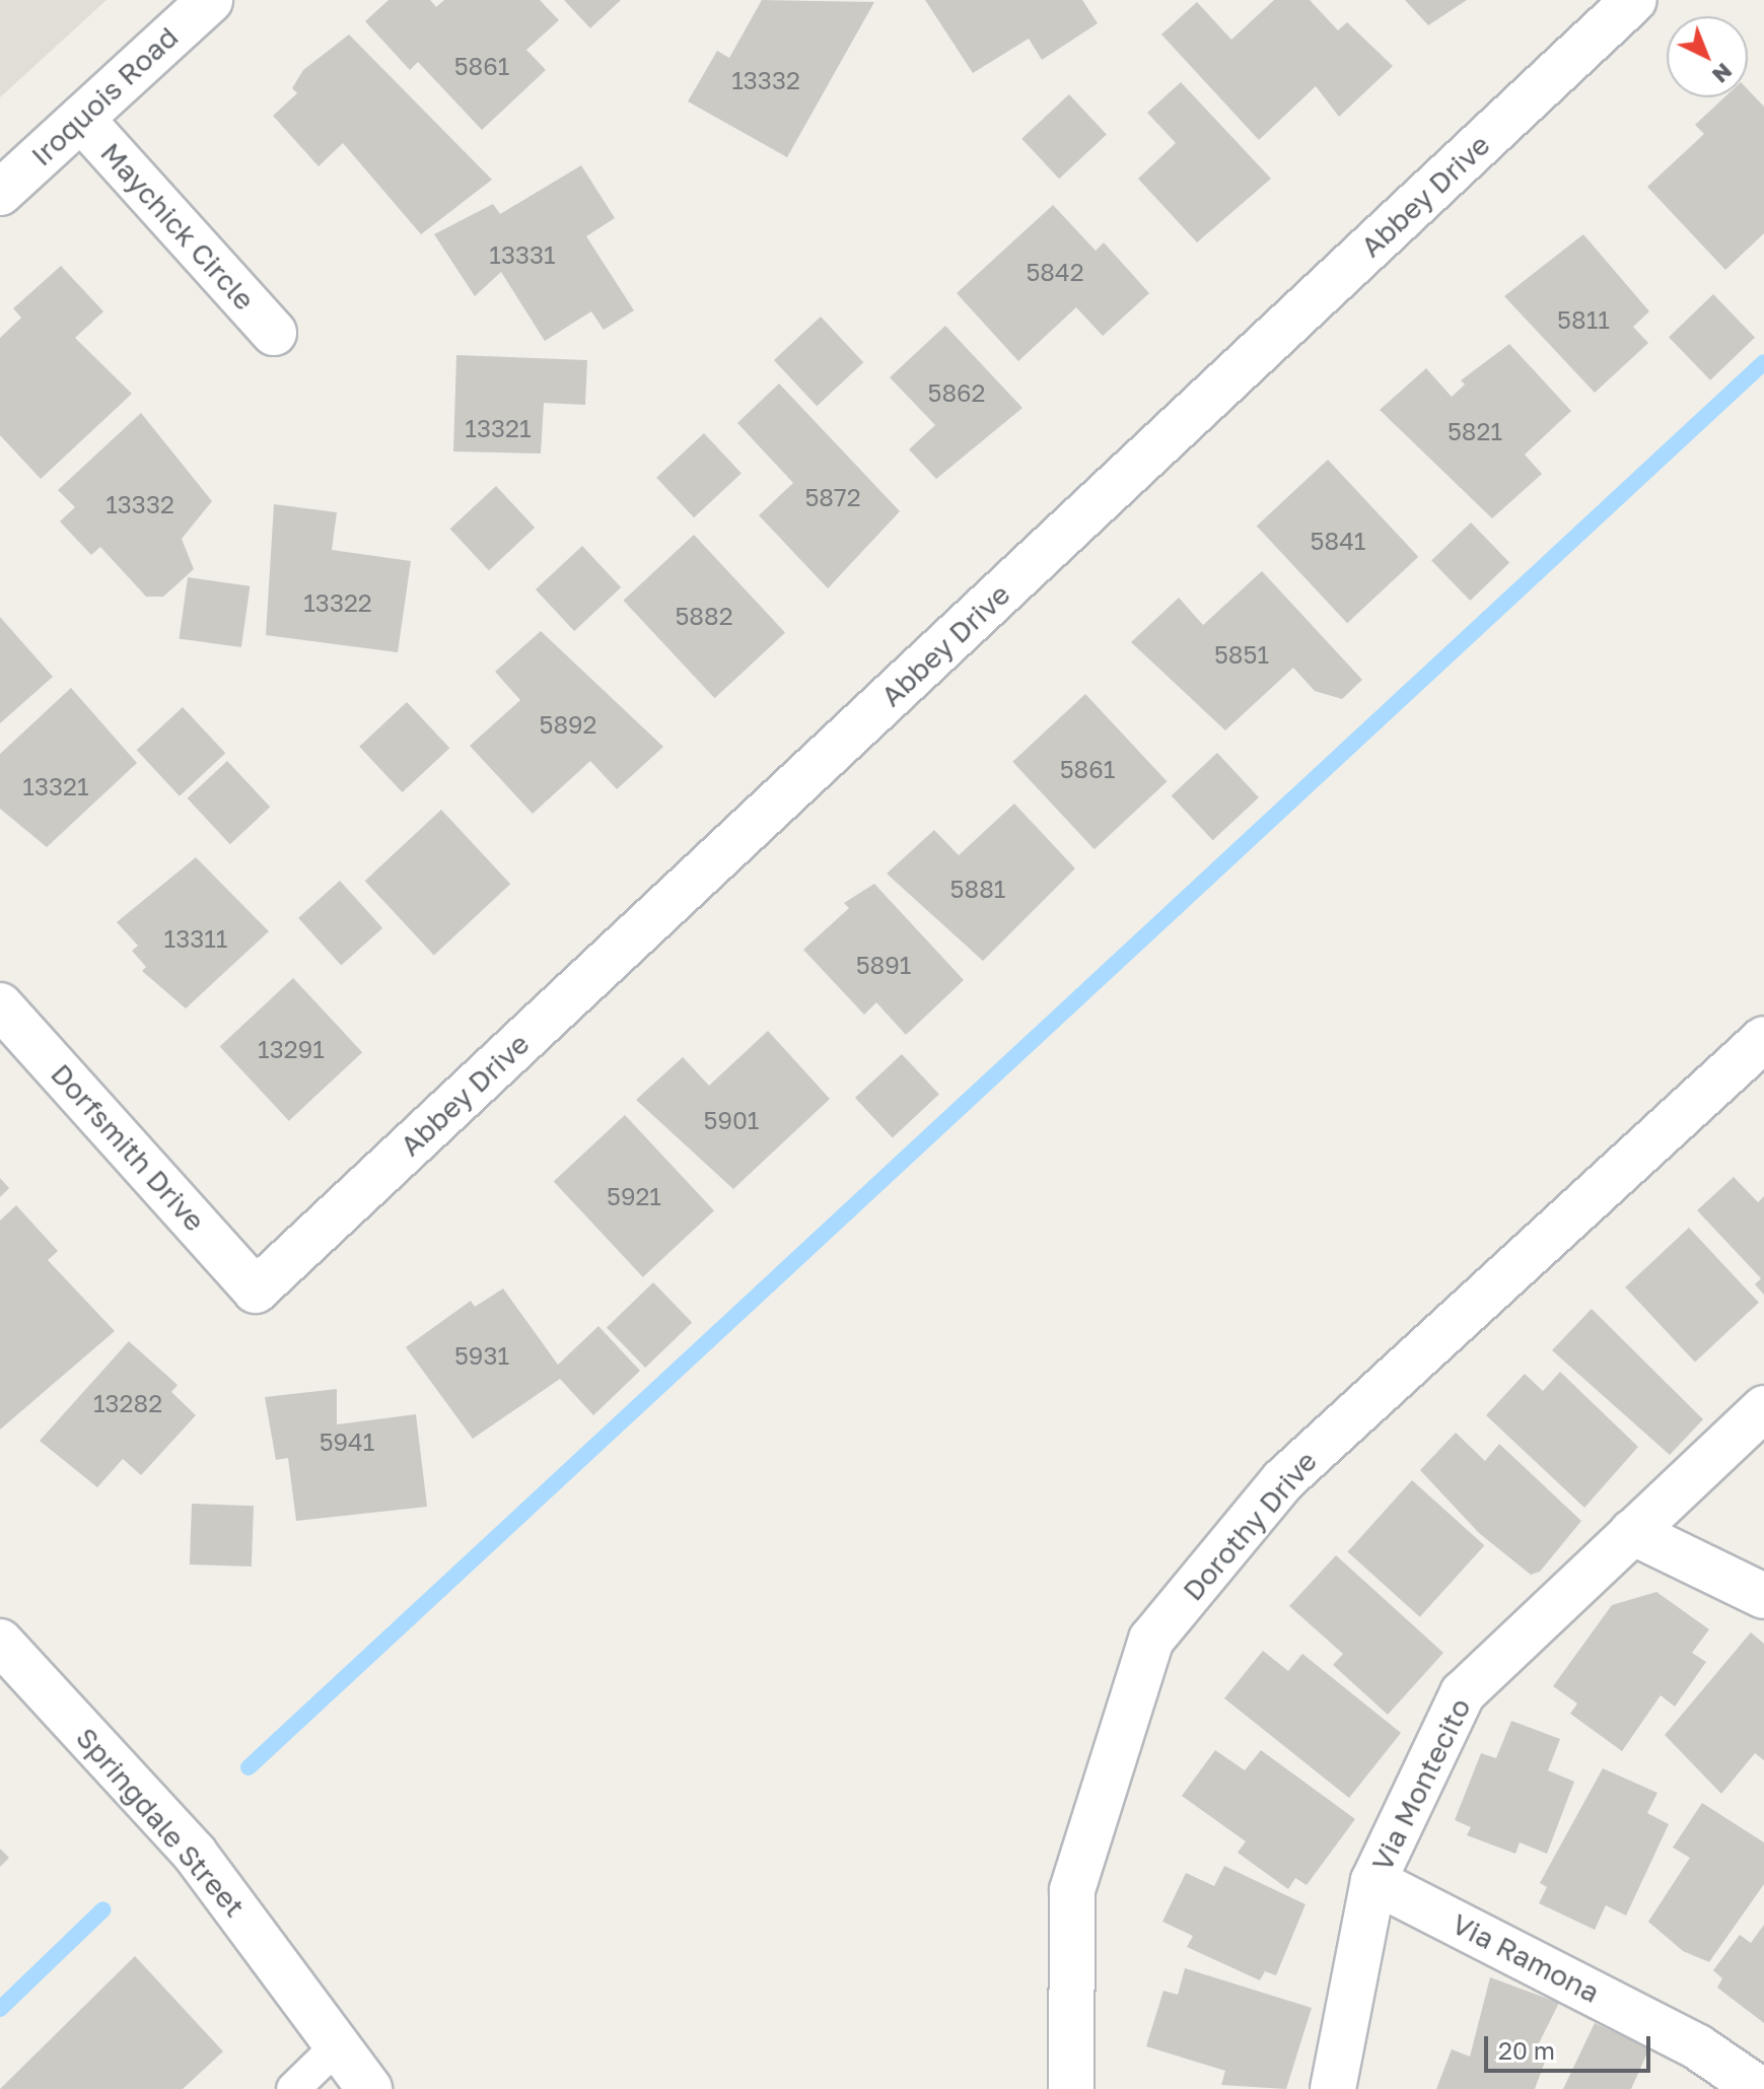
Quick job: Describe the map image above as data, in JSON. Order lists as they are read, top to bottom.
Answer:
{
  "streets": {
    "street": [
      "Iroquois Road",
      "Abbey Drive",
      "Maychick Circle",
      "Dorfsmith Drive",
      "Dorothy Drive",
      "Via Montecito",
      "Springdale Street",
      "Via Ramona"
    ]
  },
  "crossings": [
    ["Iroquois Road", "Maychick Circle"],
    ["Abbey Drive", "Dorfsmith Drive"],
    ["Via Montecito", "Via Ramona"]
  ],
  "house_numbers": [
    "5861",
    "13332",
    "13331",
    "5842",
    "5811",
    "5862",
    "13321",
    "5821",
    "5872",
    "13332",
    "5841",
    "13322",
    "5882",
    "5851",
    "5892",
    "5861",
    "13321",
    "5881",
    "13311",
    "5891",
    "13291",
    "5901",
    "5921",
    "5931",
    "13282",
    "5941"
  ],
  "scale_bar": "20 m",
  "north": "bottom right"
}
